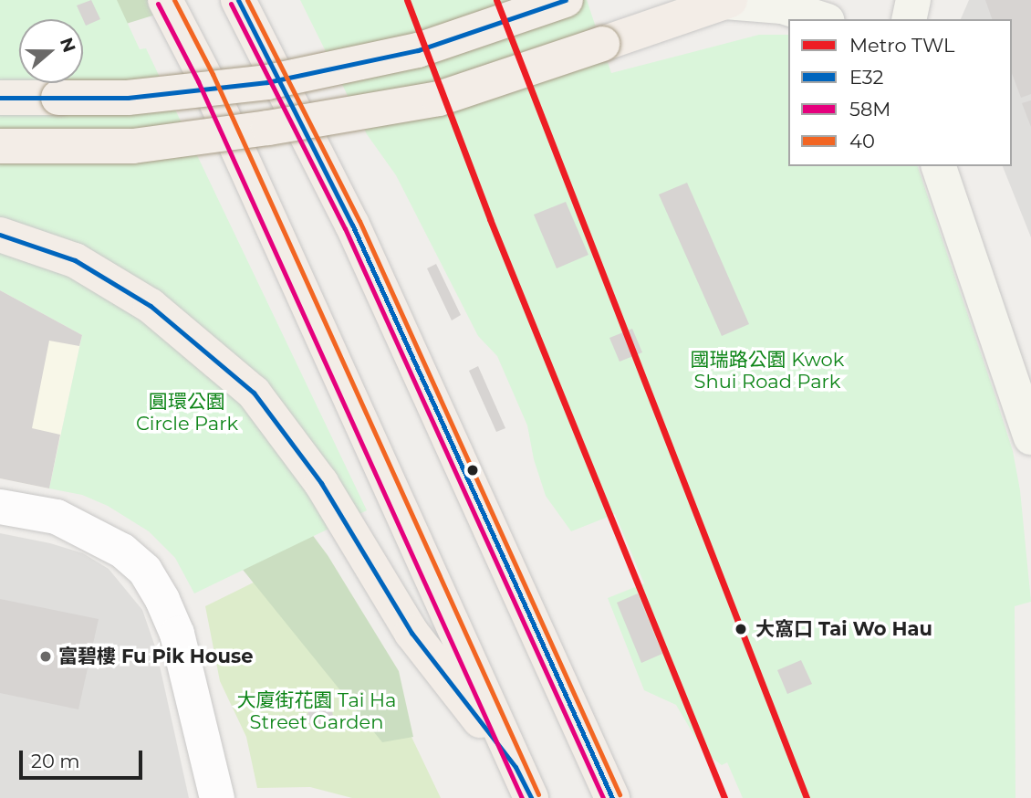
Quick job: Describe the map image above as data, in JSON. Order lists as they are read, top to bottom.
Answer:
{
  "parks": ["國瑞路公園 Kwok Shui Road Park", "圓環公園 Circle Park", "大廈街花園 Tai Ha Street Garden"],
  "places": ["大窩口 Tai Wo Hau", "富碧樓 Fu Pik House"],
  "lines": [
    "metro line TWL",
    "transit line E32",
    "transit line 40",
    "transit line 58M"
  ],
  "legend": [
    "Metro TWL",
    "E32",
    "58M",
    "40"
  ],
  "scale_bar": "20 m",
  "north": "right"
}
